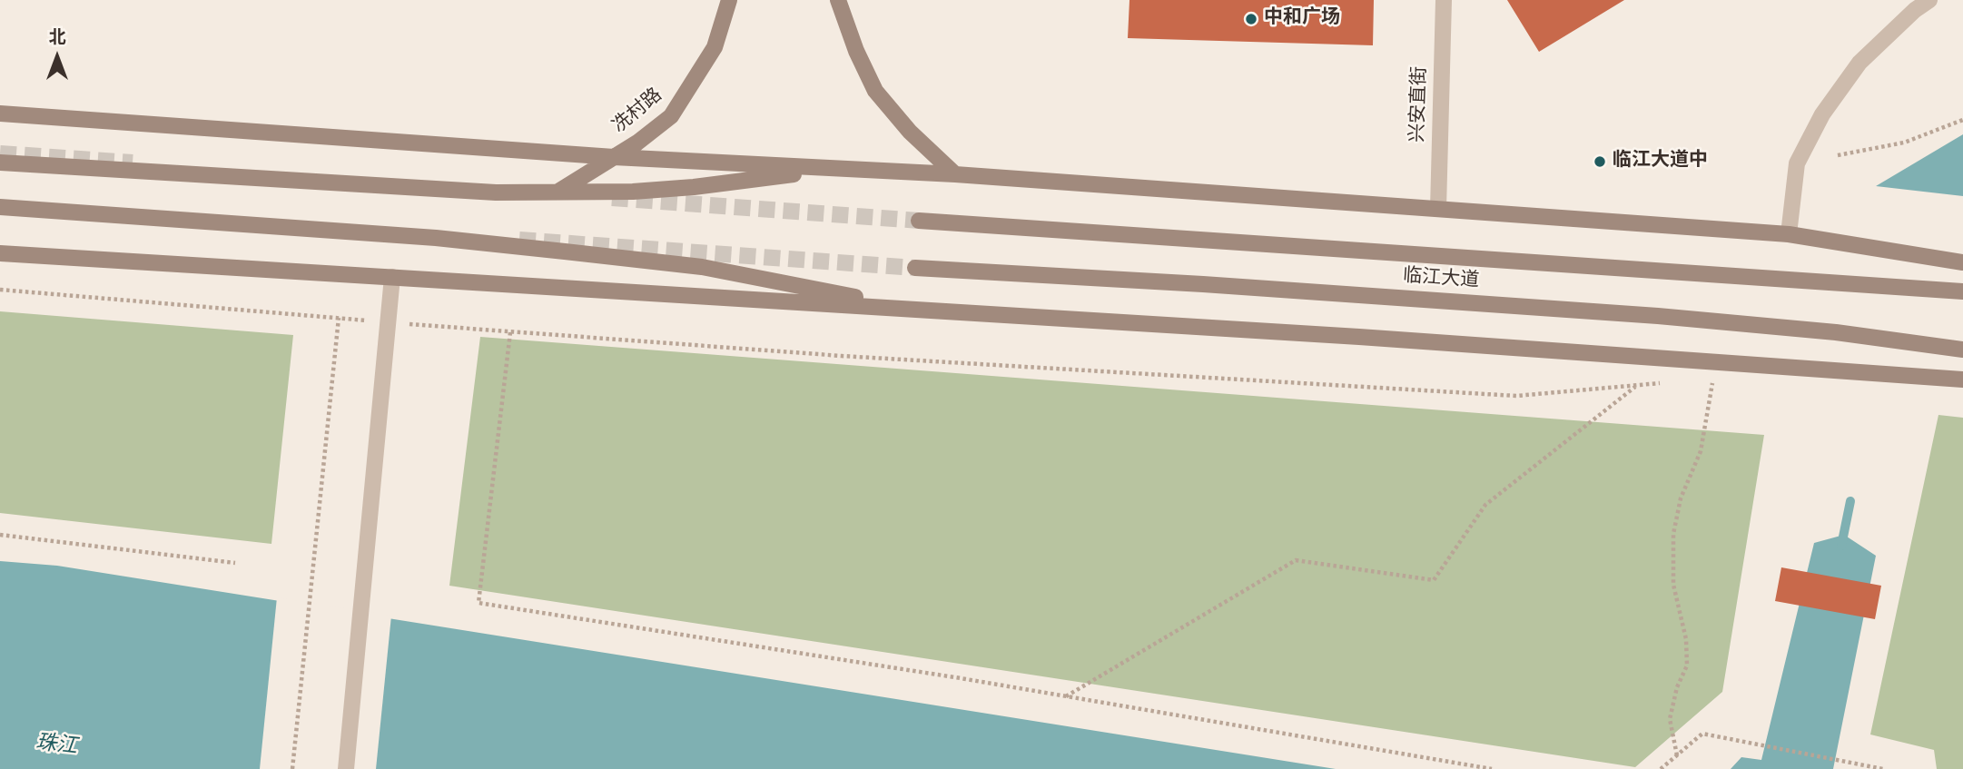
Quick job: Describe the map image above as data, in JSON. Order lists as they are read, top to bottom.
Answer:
{
  "streets": {
    "main road": ["冼村路", "临江大道"],
    "street": ["兴安直街"]
  },
  "water": ["珠江"],
  "places": ["中和广场", "临江大道中"],
  "north": "top"
}
